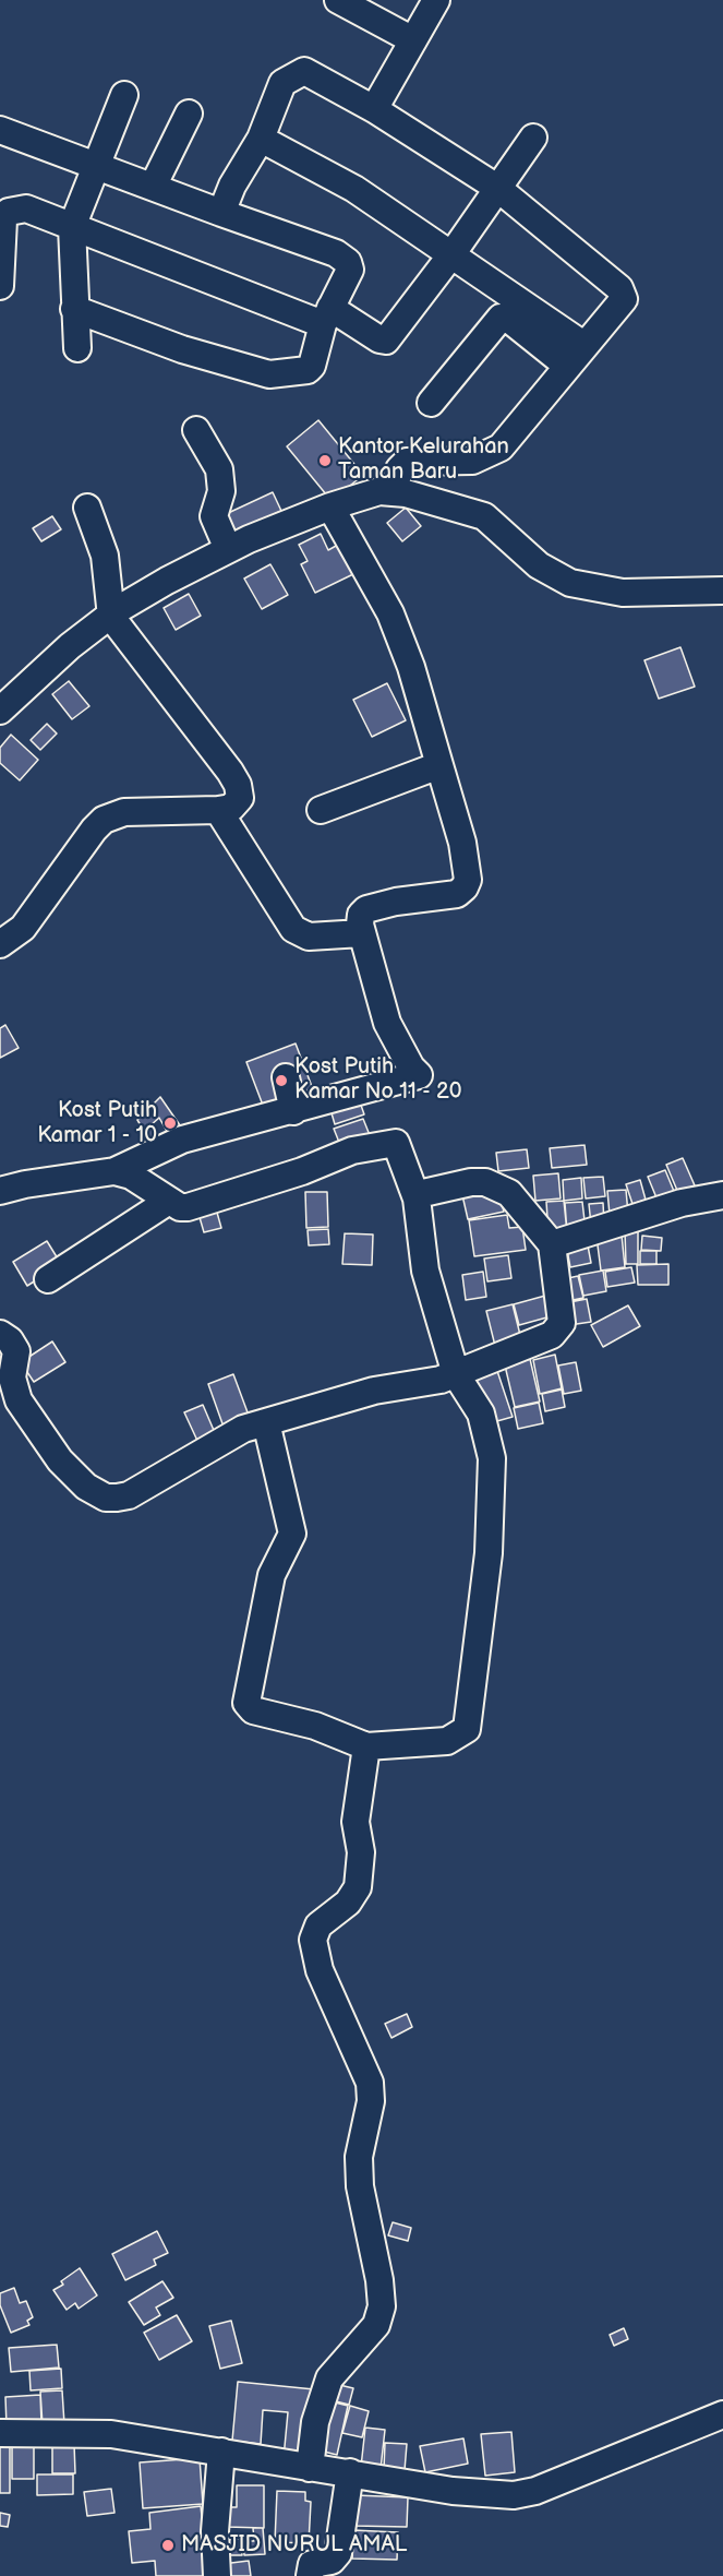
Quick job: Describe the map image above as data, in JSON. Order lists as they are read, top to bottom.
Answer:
{
  "places": [
    "Kantor Kelurahan Taman Baru",
    "Kost Putih Kamar No 11 - 20",
    "Kost Putih Kamar 1 - 10",
    "MASJID NURUL AMAL"
  ]
}
